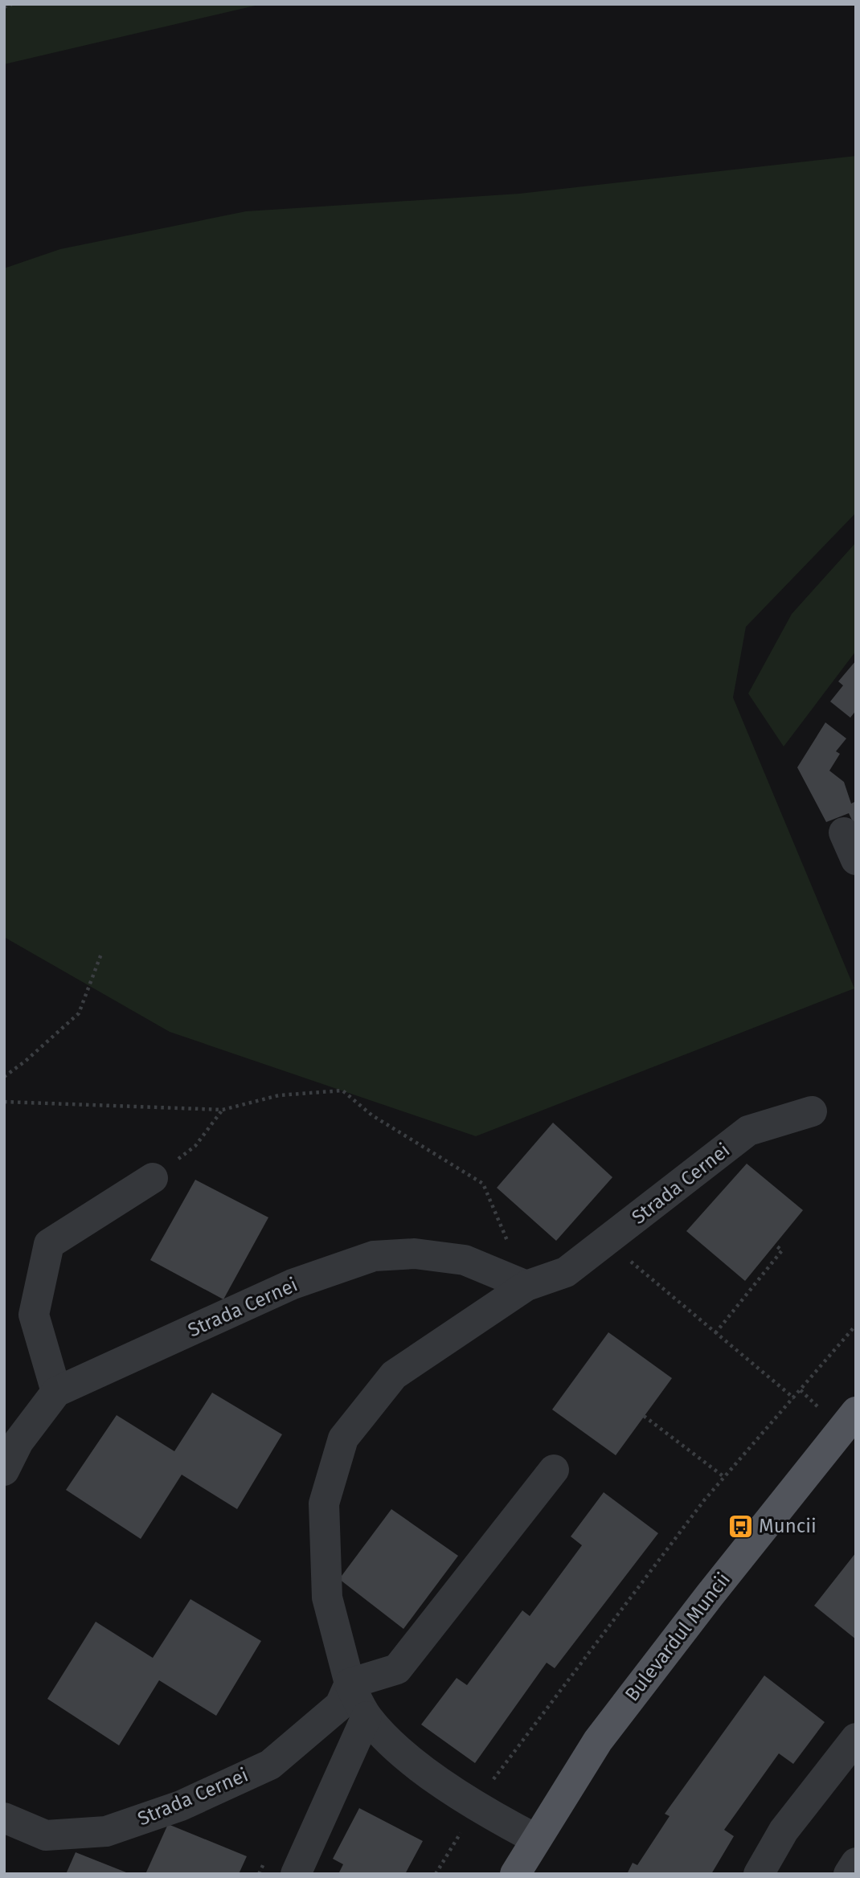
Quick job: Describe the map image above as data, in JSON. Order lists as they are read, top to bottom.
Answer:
{
  "streets": {
    "main road": ["Bulevardul Muncii"],
    "street": ["Strada Cernei"]
  },
  "crossings": [
    ["Strada Cernei", "Bulevardul Muncii"]
  ],
  "places": {
    "bus stop": ["Muncii"]
  }
}
